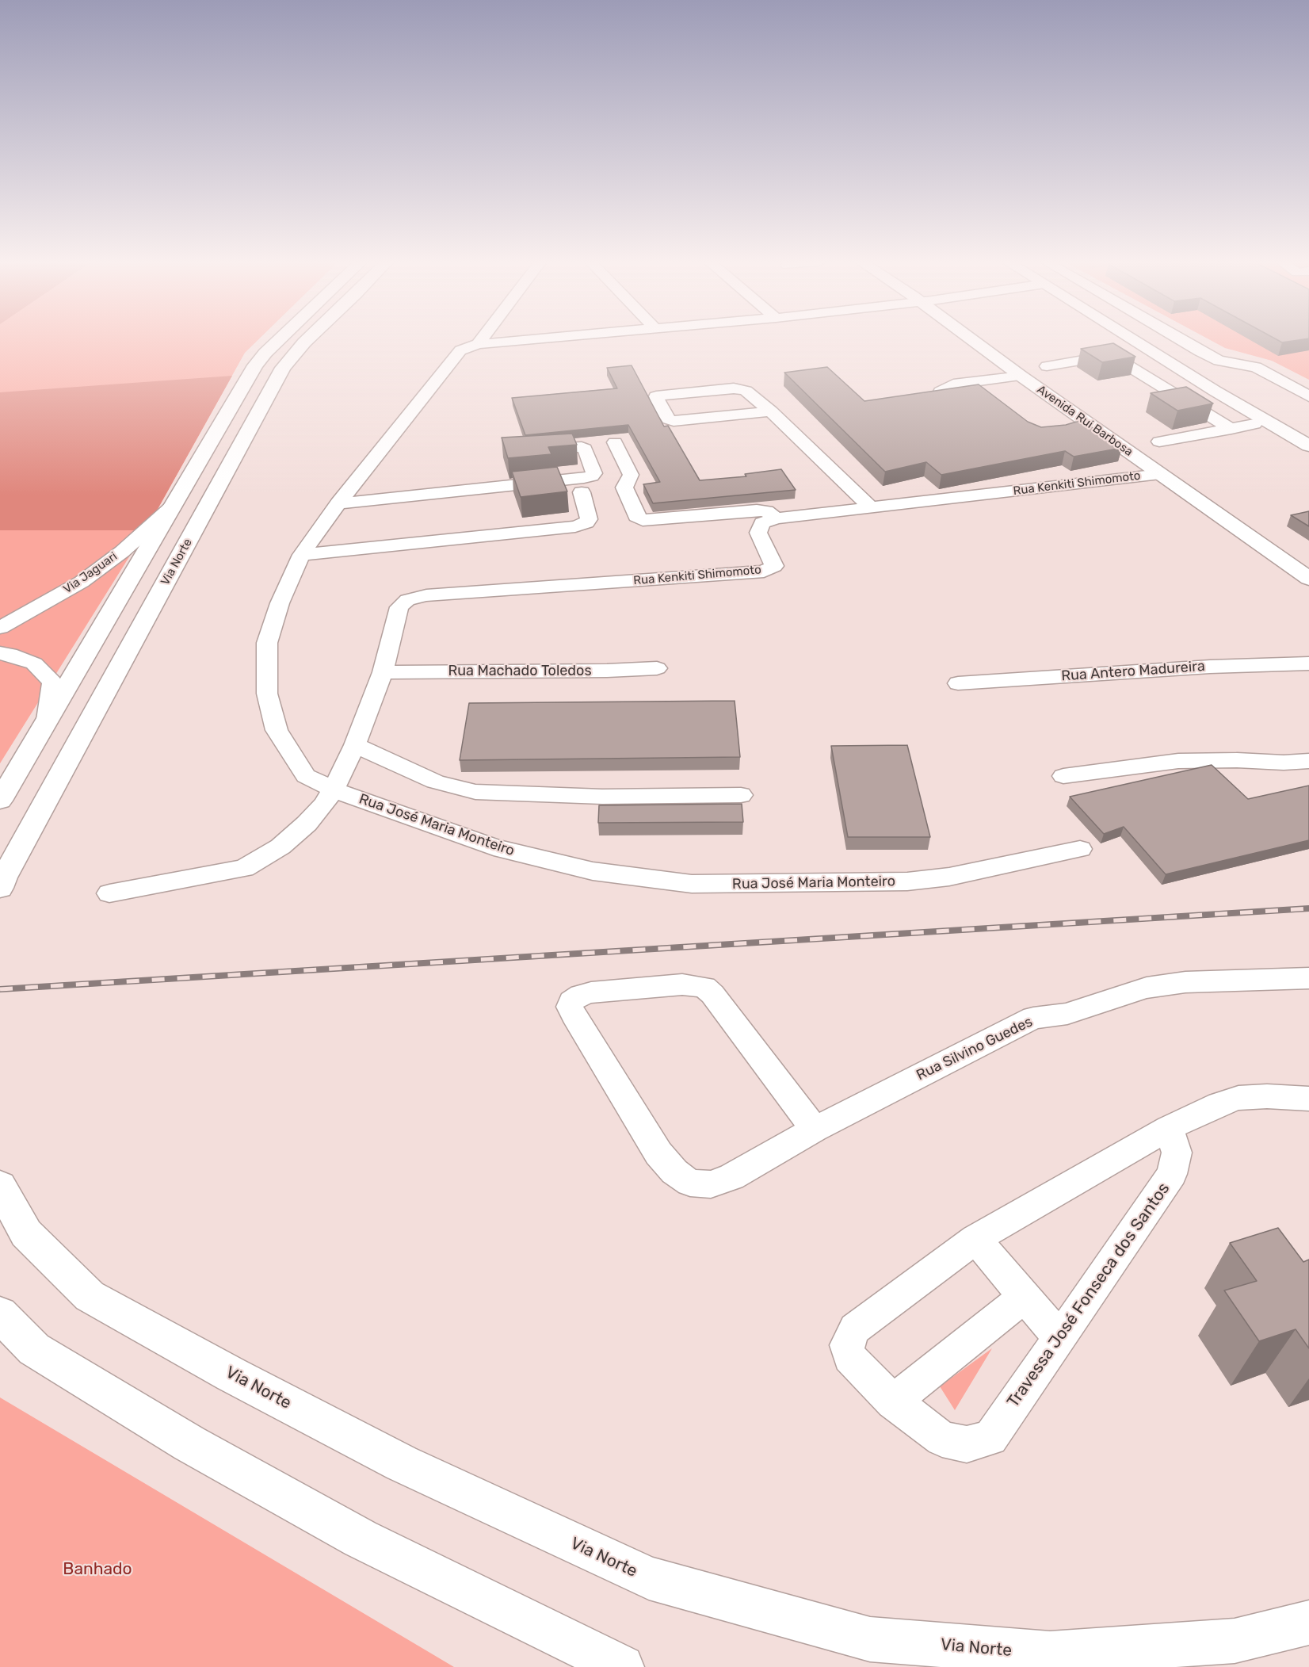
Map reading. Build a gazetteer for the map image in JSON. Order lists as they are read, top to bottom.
{
  "streets": {
    "main road": ["Avenida Rui Barbosa", "Via Norte"],
    "street": [
      "Rua Kenkiti Shimomoto",
      "Via Jaguari",
      "Rua Machado Toledos",
      "Rua Antero Madureira",
      "Rua José Maria Monteiro",
      "Rua Silvino Guedes",
      "Travessa José Fonseca dos Santos"
    ]
  },
  "crossings": [
    ["Avenida Rui Barbosa", "Rua Kenkiti Shimomoto"],
    ["Rua Kenkiti Shimomoto", "Rua Machado Toledos"],
    ["Rua Kenkiti Shimomoto", "Rua José Maria Monteiro"]
  ],
  "parks": ["Banhado"]
}
